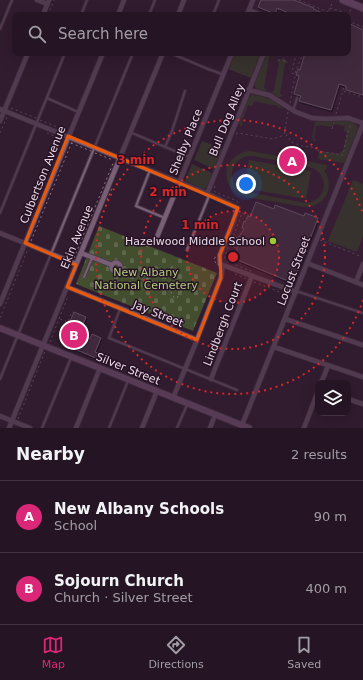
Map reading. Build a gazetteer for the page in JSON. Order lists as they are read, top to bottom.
{
  "streets": {
    "main road": ["Silver Street"],
    "street": [
      "Bull Dog Alley",
      "Shelby Place",
      "Culbertson Avenue",
      "Ekin Avenue",
      "Locust Street",
      "Jay Street",
      "Lindbergh Court"
    ]
  },
  "crossings": [
    ["Ekin Avenue", "Jay Street"],
    ["Ekin Avenue", "Silver Street"],
    ["Locust Street", "Silver Street"]
  ],
  "parks": ["New Albany National Cemetery"],
  "places": ["Hazelwood Middle School"],
  "page": {
    "search": "Search here",
    "pins": ["A", "B"],
    "heading": ["Nearby", "2 results"],
    "list": [
      {
        "mark": "A",
        "name": "New Albany Schools",
        "note": "School",
        "value": "90 m"
      },
      {
        "mark": "B",
        "name": "Sojourn Church",
        "note": "Church · Silver Street",
        "value": "400 m"
      }
    ],
    "nav": ["Map", "Directions", "Saved"]
  },
  "rings": ["3 min", "2 min", "1 min"]
}
